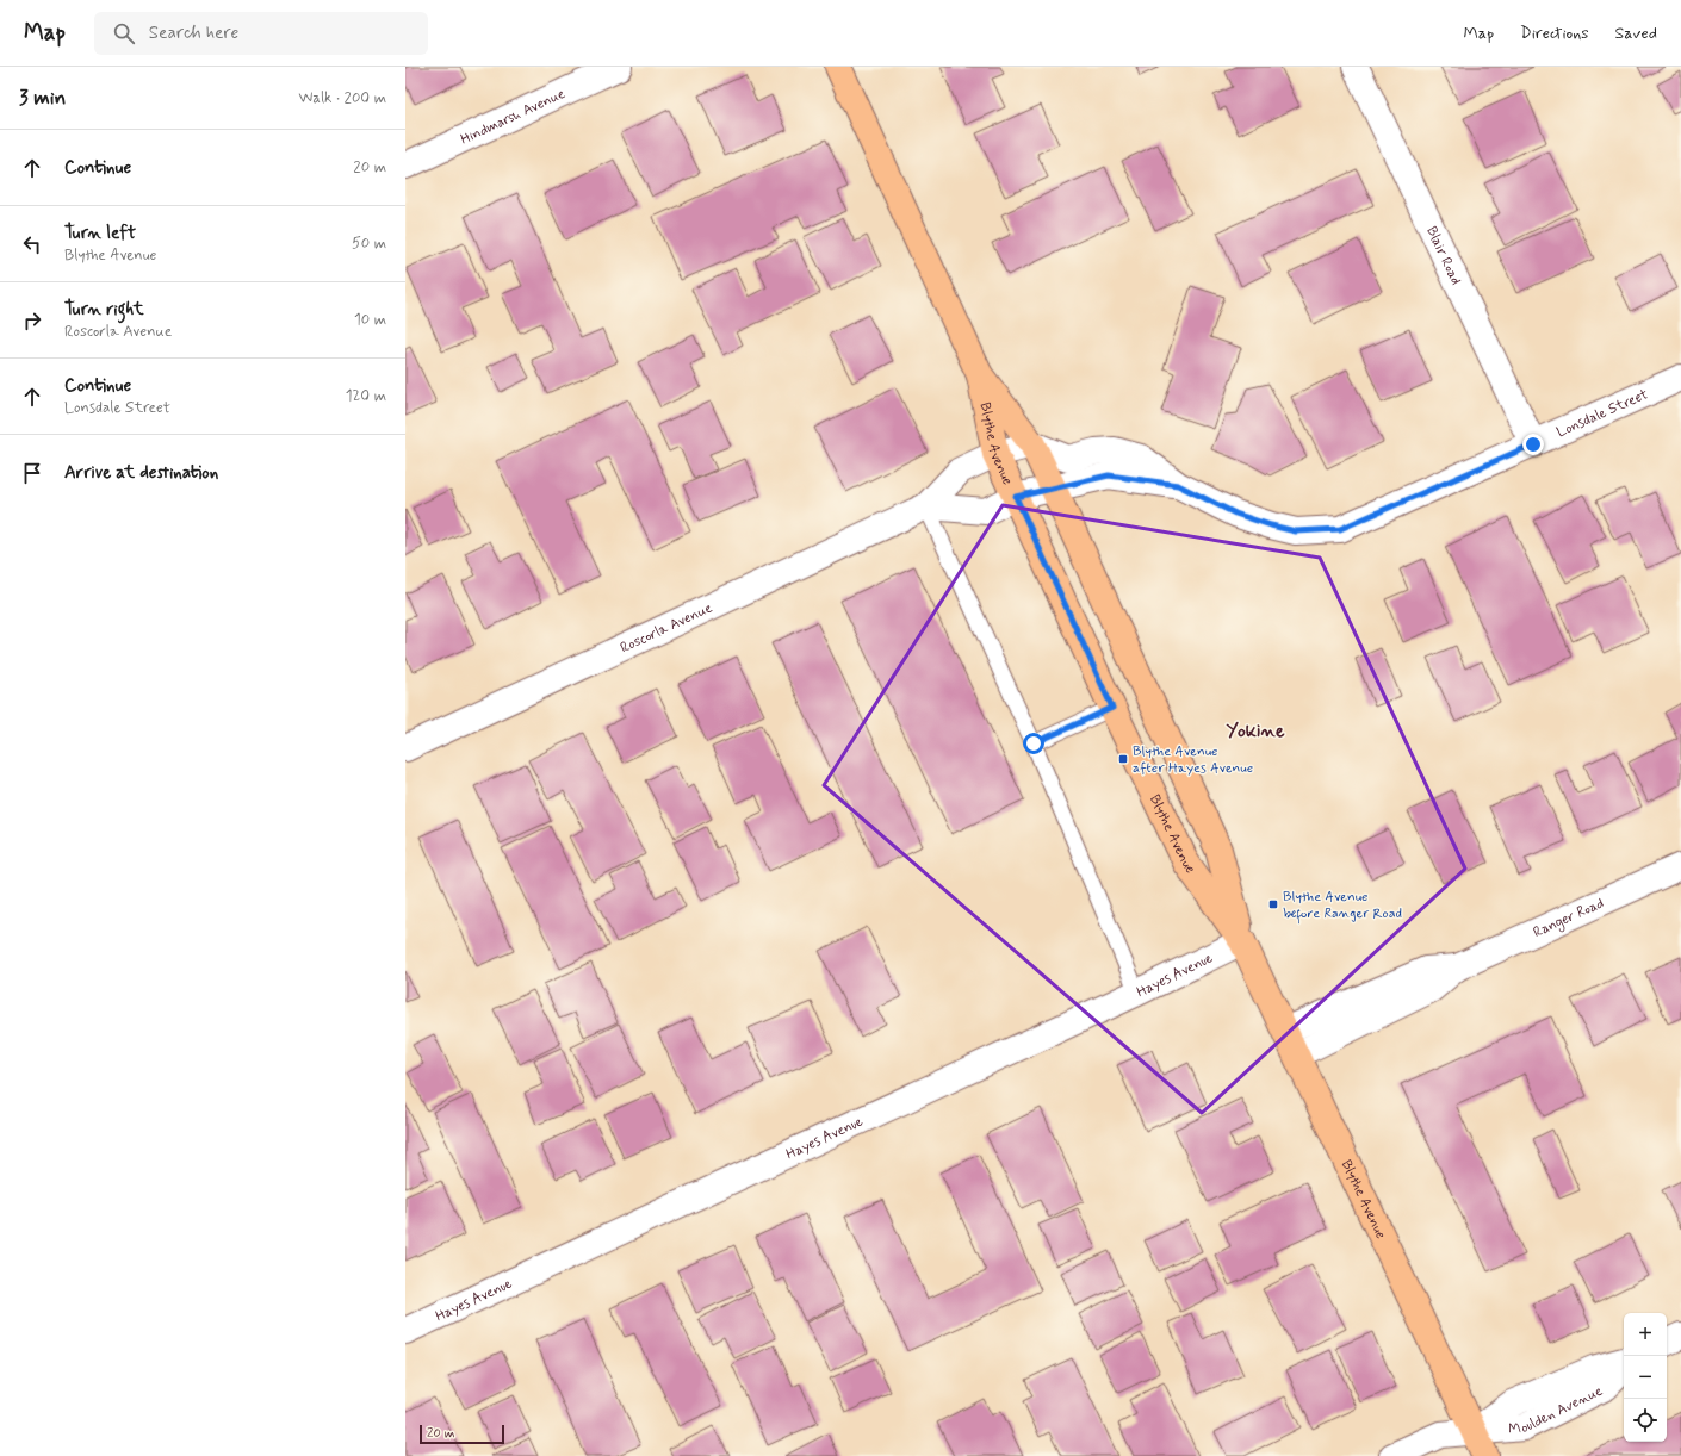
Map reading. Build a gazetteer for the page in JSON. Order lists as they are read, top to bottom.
{
  "streets": {
    "main road": ["Blythe Avenue"],
    "street": [
      "Hindmarsh Avenue",
      "Blair Road",
      "Lonsdale Street",
      "Roscorla Avenue",
      "Ranger Road",
      "Hayes Avenue",
      "Moulden Avenue"
    ]
  },
  "crossings": [
    ["Blair Road", "Lonsdale Street"],
    ["Lonsdale Street", "Blythe Avenue"],
    ["Lonsdale Street", "Roscorla Avenue"],
    ["Blythe Avenue", "Roscorla Avenue"],
    ["Blythe Avenue", "Ranger Road"],
    ["Blythe Avenue", "Hayes Avenue"],
    ["Blythe Avenue", "Moulden Avenue"]
  ],
  "districts": ["Yokine"],
  "places": {
    "transit": ["Blythe Avenue after Hayes Avenue", "Blythe Avenue before Ranger Road"]
  },
  "scale_bar": "20 m",
  "page": {
    "header": "Map",
    "search": "Search here",
    "nav": ["Map", "Directions", "Saved"],
    "heading": ["3 min", "Walk · 200 m"],
    "list": [
      ["Continue", "20 m"],
      ["Turn left", "Blythe Avenue", "50 m"],
      ["Turn right", "Roscorla Avenue", "10 m"],
      ["Continue", "Lonsdale Street", "120 m"],
      "Arrive at destination"
    ],
    "map_buttons": ["+", "−"],
    "scale": "20 m"
  }
}
